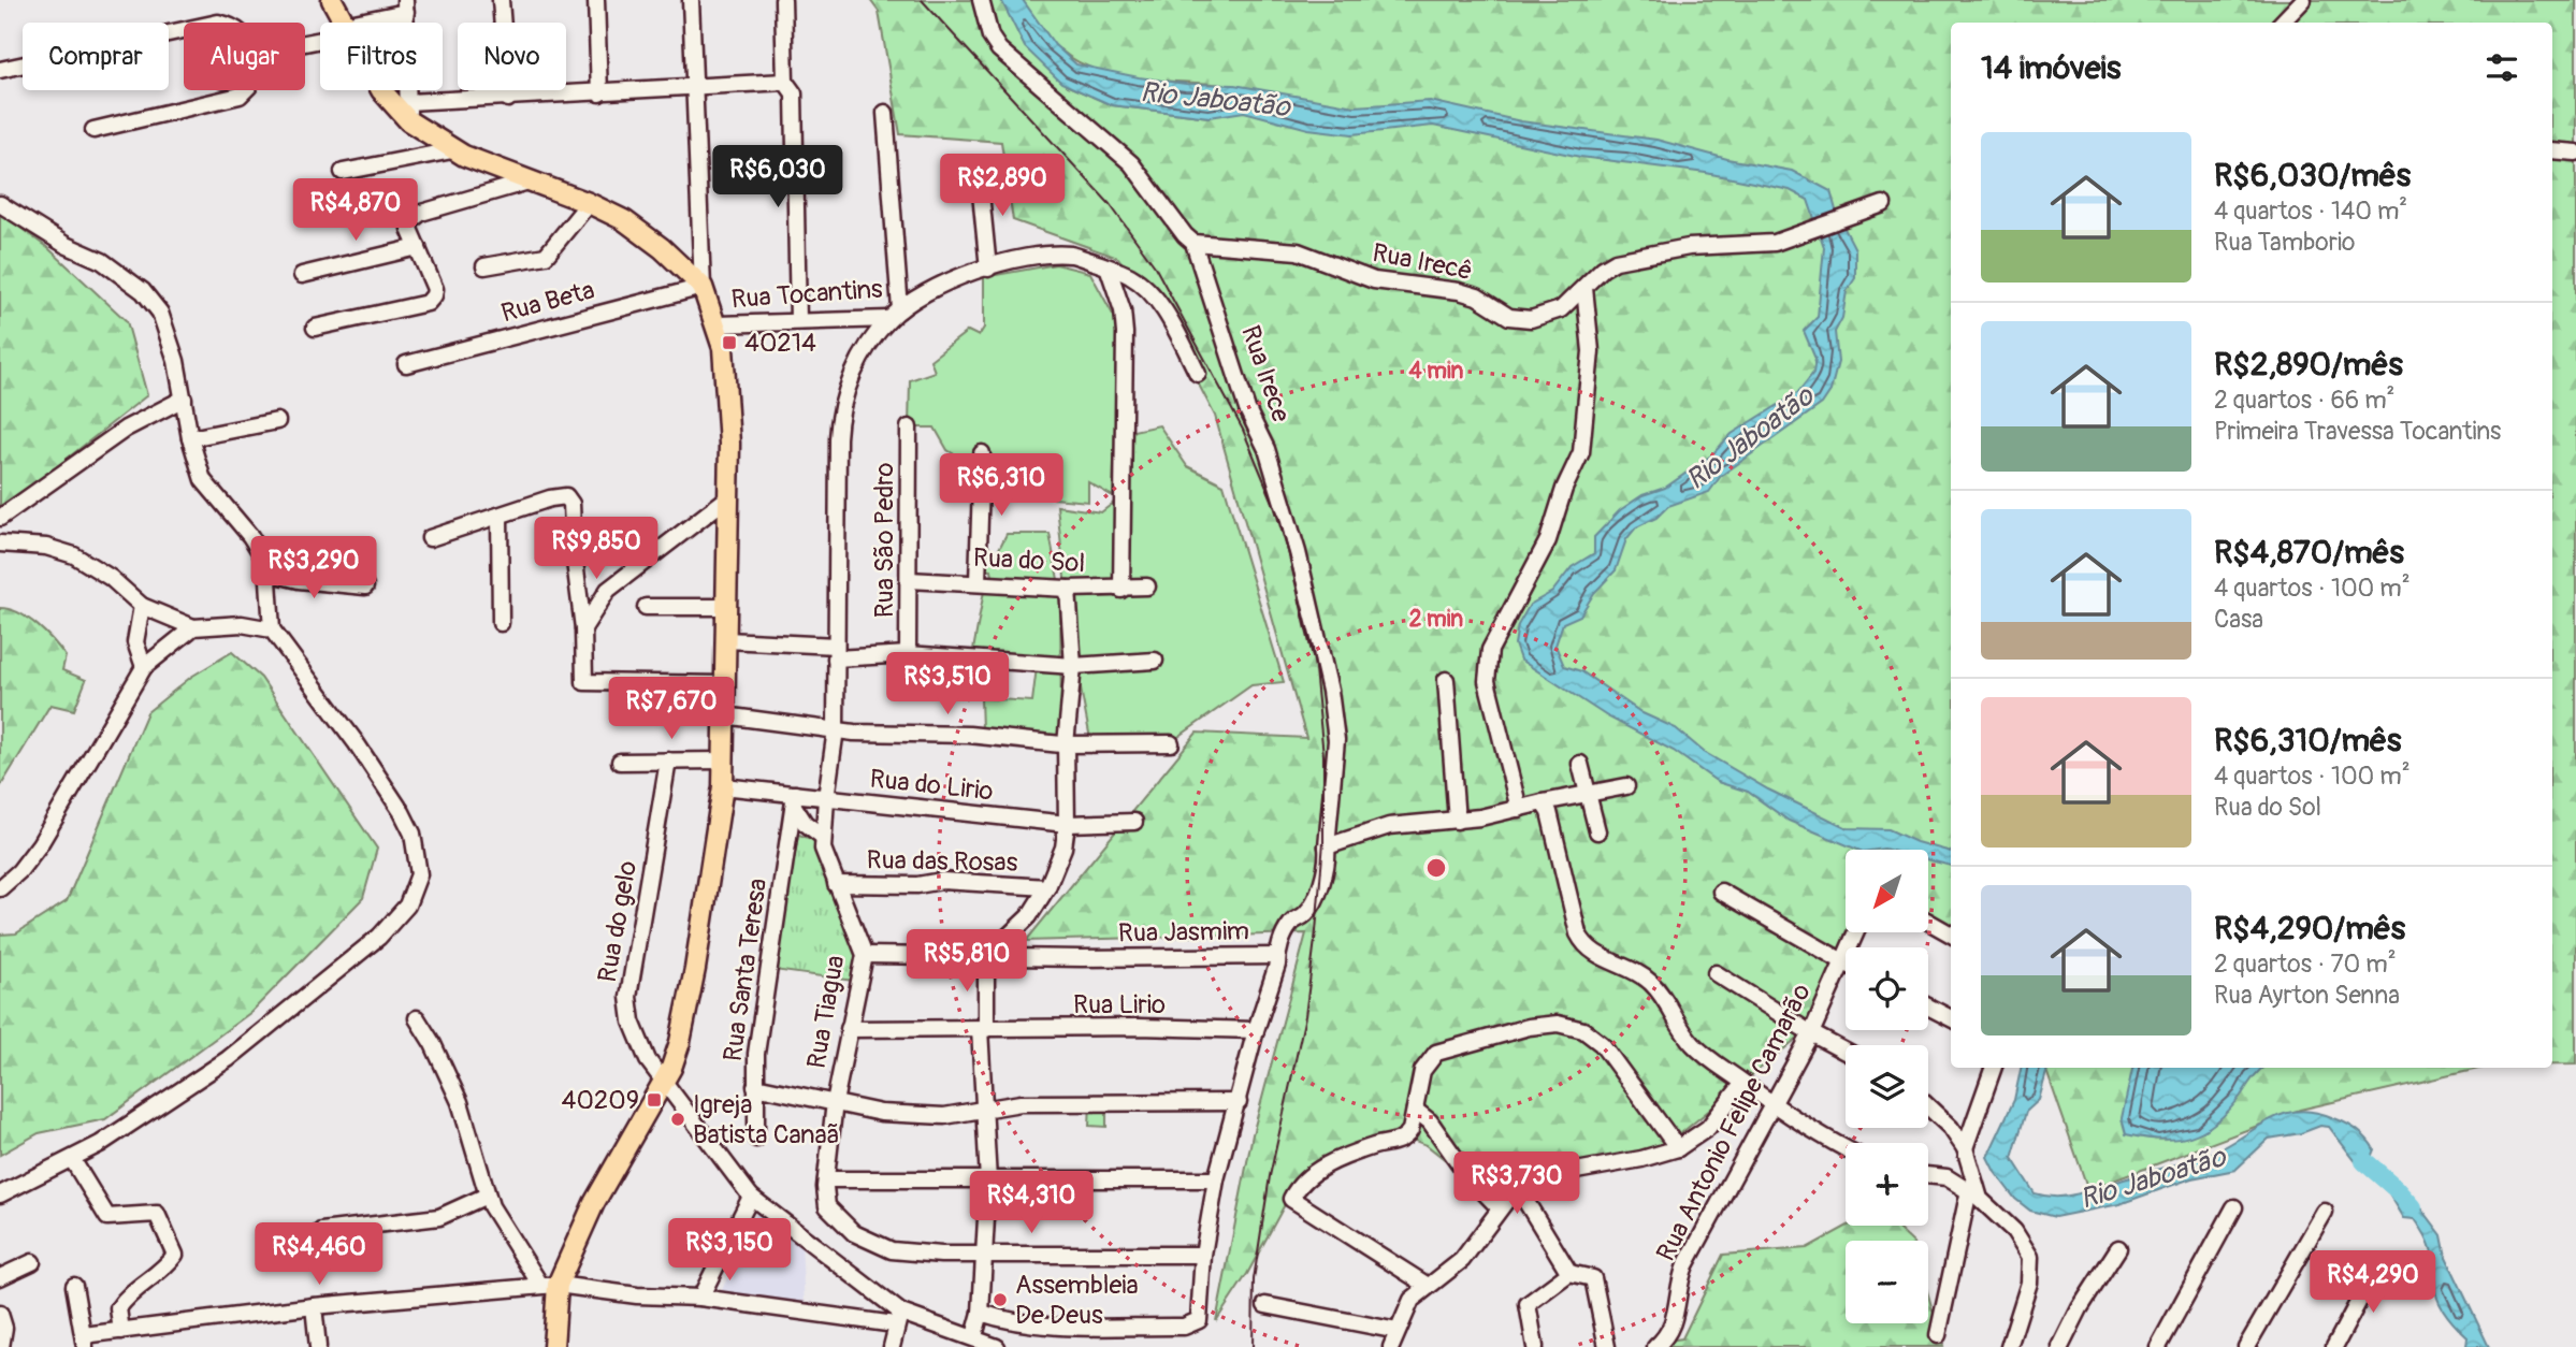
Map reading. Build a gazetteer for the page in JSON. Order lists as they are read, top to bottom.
{
  "streets": {
    "street": [
      "Rua Irecê",
      "Rua Tocantins",
      "Rua Beta",
      "Rua Irece",
      "Rua São Pedro",
      "Rua do Sol",
      "Rua do Lirio",
      "Rua das Rosas",
      "Rua do gelo",
      "Rua Jasmim",
      "Rua Santa Teresa",
      "Rua Lirio",
      "Rua Tiagua",
      "Rua Antonio Felipe Camarão"
    ]
  },
  "crossings": [
    ["Rua Irecê", "Rua Irece"],
    ["Rua Tocantins", "Rua Tiagua"],
    ["Rua Irece", "Rua Jasmim"],
    ["Rua São Pedro", "Rua do Sol"],
    ["Rua do Lirio", "Rua Santa Teresa"],
    ["Rua do Lirio", "Rua Tiagua"],
    ["Rua das Rosas", "Rua Tiagua"],
    ["Rua Jasmim", "Rua Lirio"],
    ["Rua Jasmim", "Rua Tiagua"],
    ["Rua Lirio", "Rua Tiagua"]
  ],
  "water": ["Rio Jaboatão"],
  "places": {
    "transit": ["40214", "40209"],
    "other": ["Igreja Batista Canaã", "Assembleia De Deus"]
  },
  "north": "bottom left",
  "page": {
    "chip": [
      "Comprar",
      "Alugar",
      "Filtros",
      "Novo"
    ],
    "heading": "14 imóveis",
    "list": [
      {
        "name": "R$6,030/mês",
        "note": "4 quartos · 140 m² · Rua Tamborio"
      },
      {
        "name": "R$2,890/mês",
        "note": "2 quartos · 66 m² · Primeira Travessa Tocantins"
      },
      {
        "name": "R$4,870/mês",
        "note": "4 quartos · 100 m² · Casa"
      },
      {
        "name": "R$6,310/mês",
        "note": "4 quartos · 100 m² · Rua do Sol"
      },
      {
        "name": "R$4,290/mês",
        "note": "2 quartos · 70 m² · Rua Ayrton Senna"
      }
    ],
    "price": [
      "R$6,030",
      "R$2,890",
      "R$4,870",
      "R$6,310",
      "R$9,850",
      "R$3,290",
      "R$3,510",
      "R$7,670",
      "R$5,810",
      "R$3,730",
      "R$4,310",
      "R$3,150",
      "R$4,460",
      "R$4,290"
    ],
    "map_buttons": ["+", "−"]
  },
  "rings": ["4 min", "2 min"]
}
